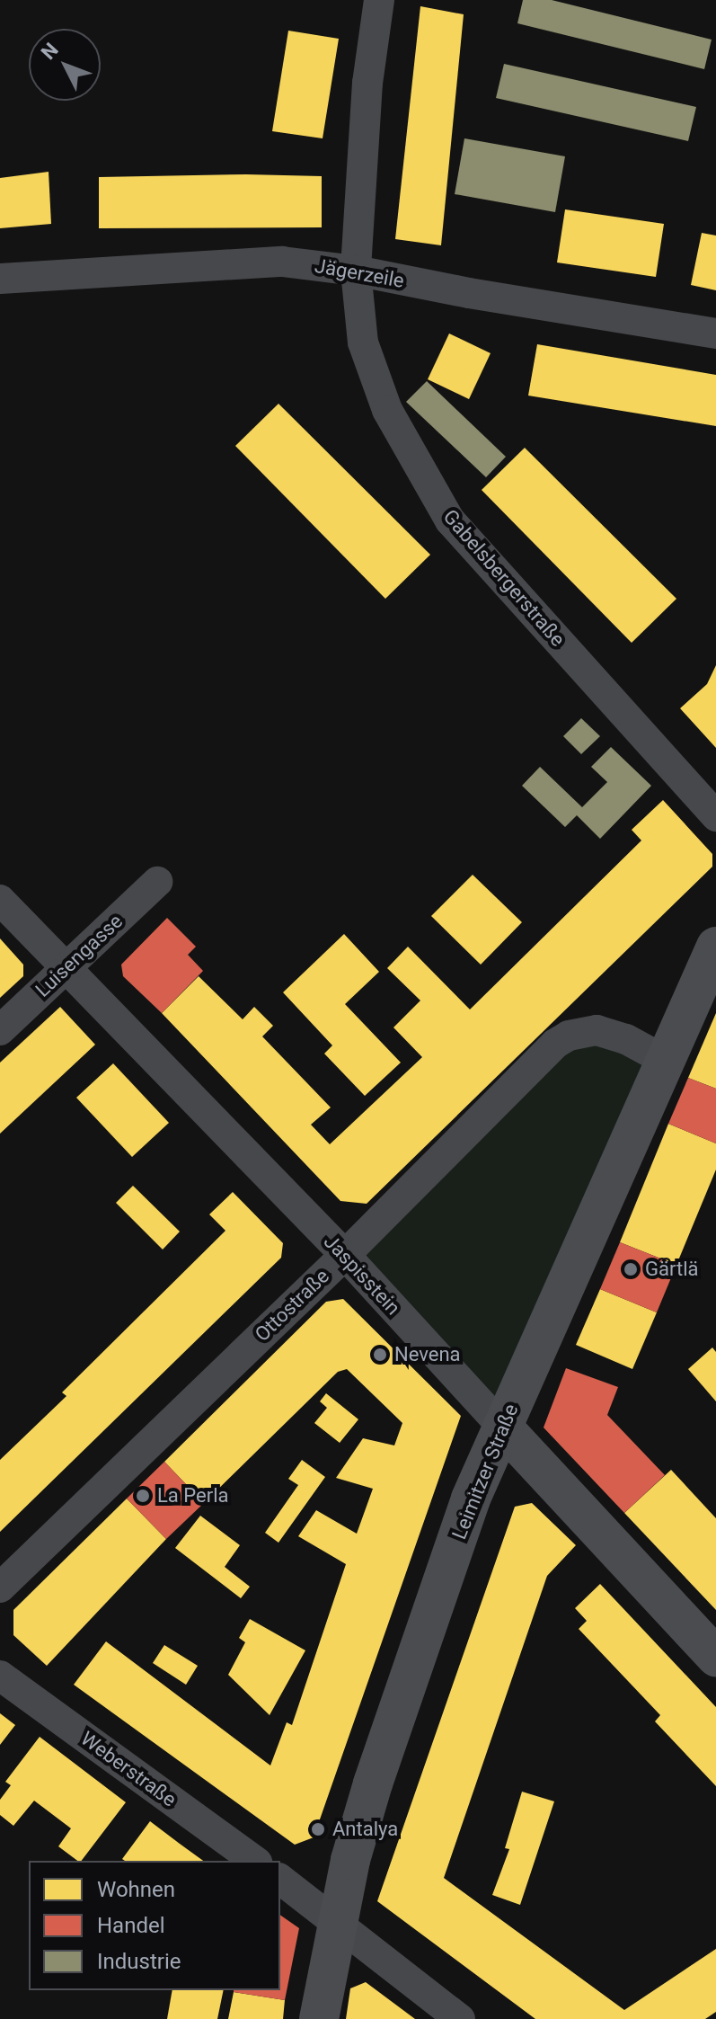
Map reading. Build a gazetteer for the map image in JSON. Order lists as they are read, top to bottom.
{
  "streets": {
    "main road": ["Jaspisstein", "Leimitzer Straße"],
    "street": [
      "Jägerzeile",
      "Gabelsbergerstraße",
      "Luisengasse",
      "Ottostraße",
      "Weberstraße"
    ]
  },
  "crossings": [
    ["Jägerzeile", "Gabelsbergerstraße"],
    ["Luisengasse", "Jaspisstein"],
    ["Jaspisstein", "Ottostraße"],
    ["Jaspisstein", "Leimitzer Straße"],
    ["Ottostraße", "Leimitzer Straße"]
  ],
  "places": [
    "Gärtlä",
    "Nevena",
    "La Perla",
    "Antalya"
  ],
  "legend": ["Wohnen", "Handel", "Industrie"],
  "north": "top left"
}
